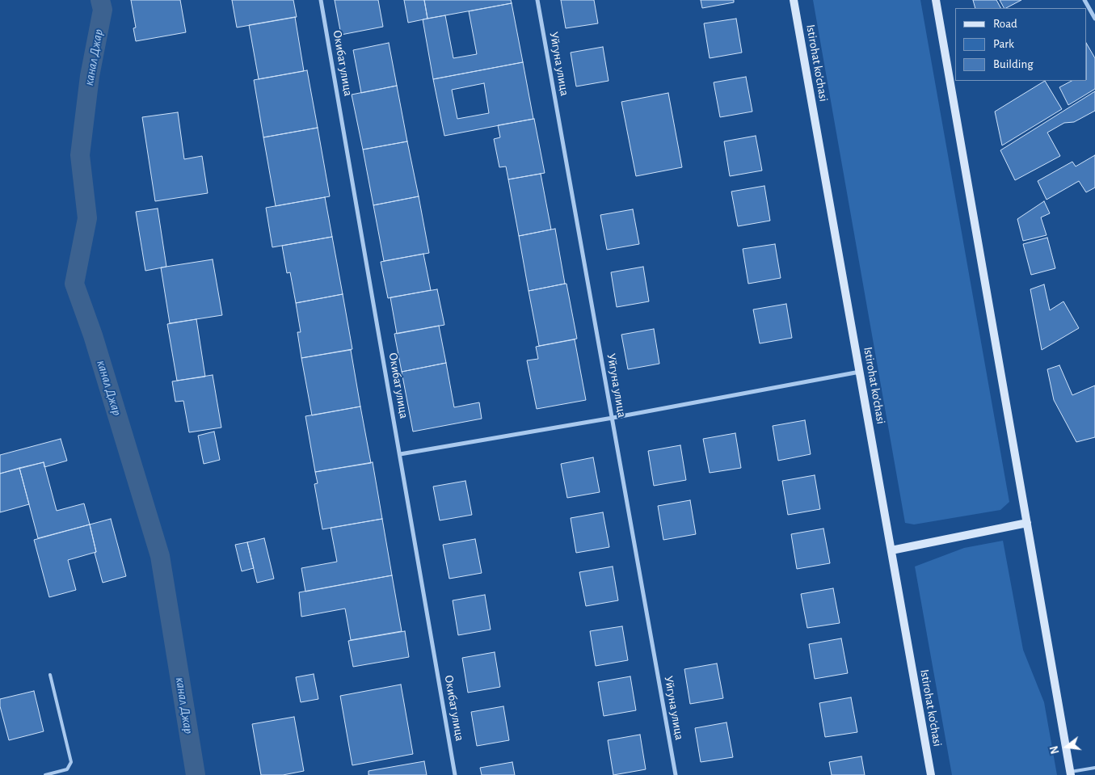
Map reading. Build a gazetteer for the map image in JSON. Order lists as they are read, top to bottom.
{
  "streets": {
    "main road": ["Istirohat ko'chasi"],
    "street": ["Окибат улица", "Уйгуна улица"]
  },
  "water": ["канал Джар"],
  "legend": ["Road", "Park", "Building"],
  "north": "left"
}
